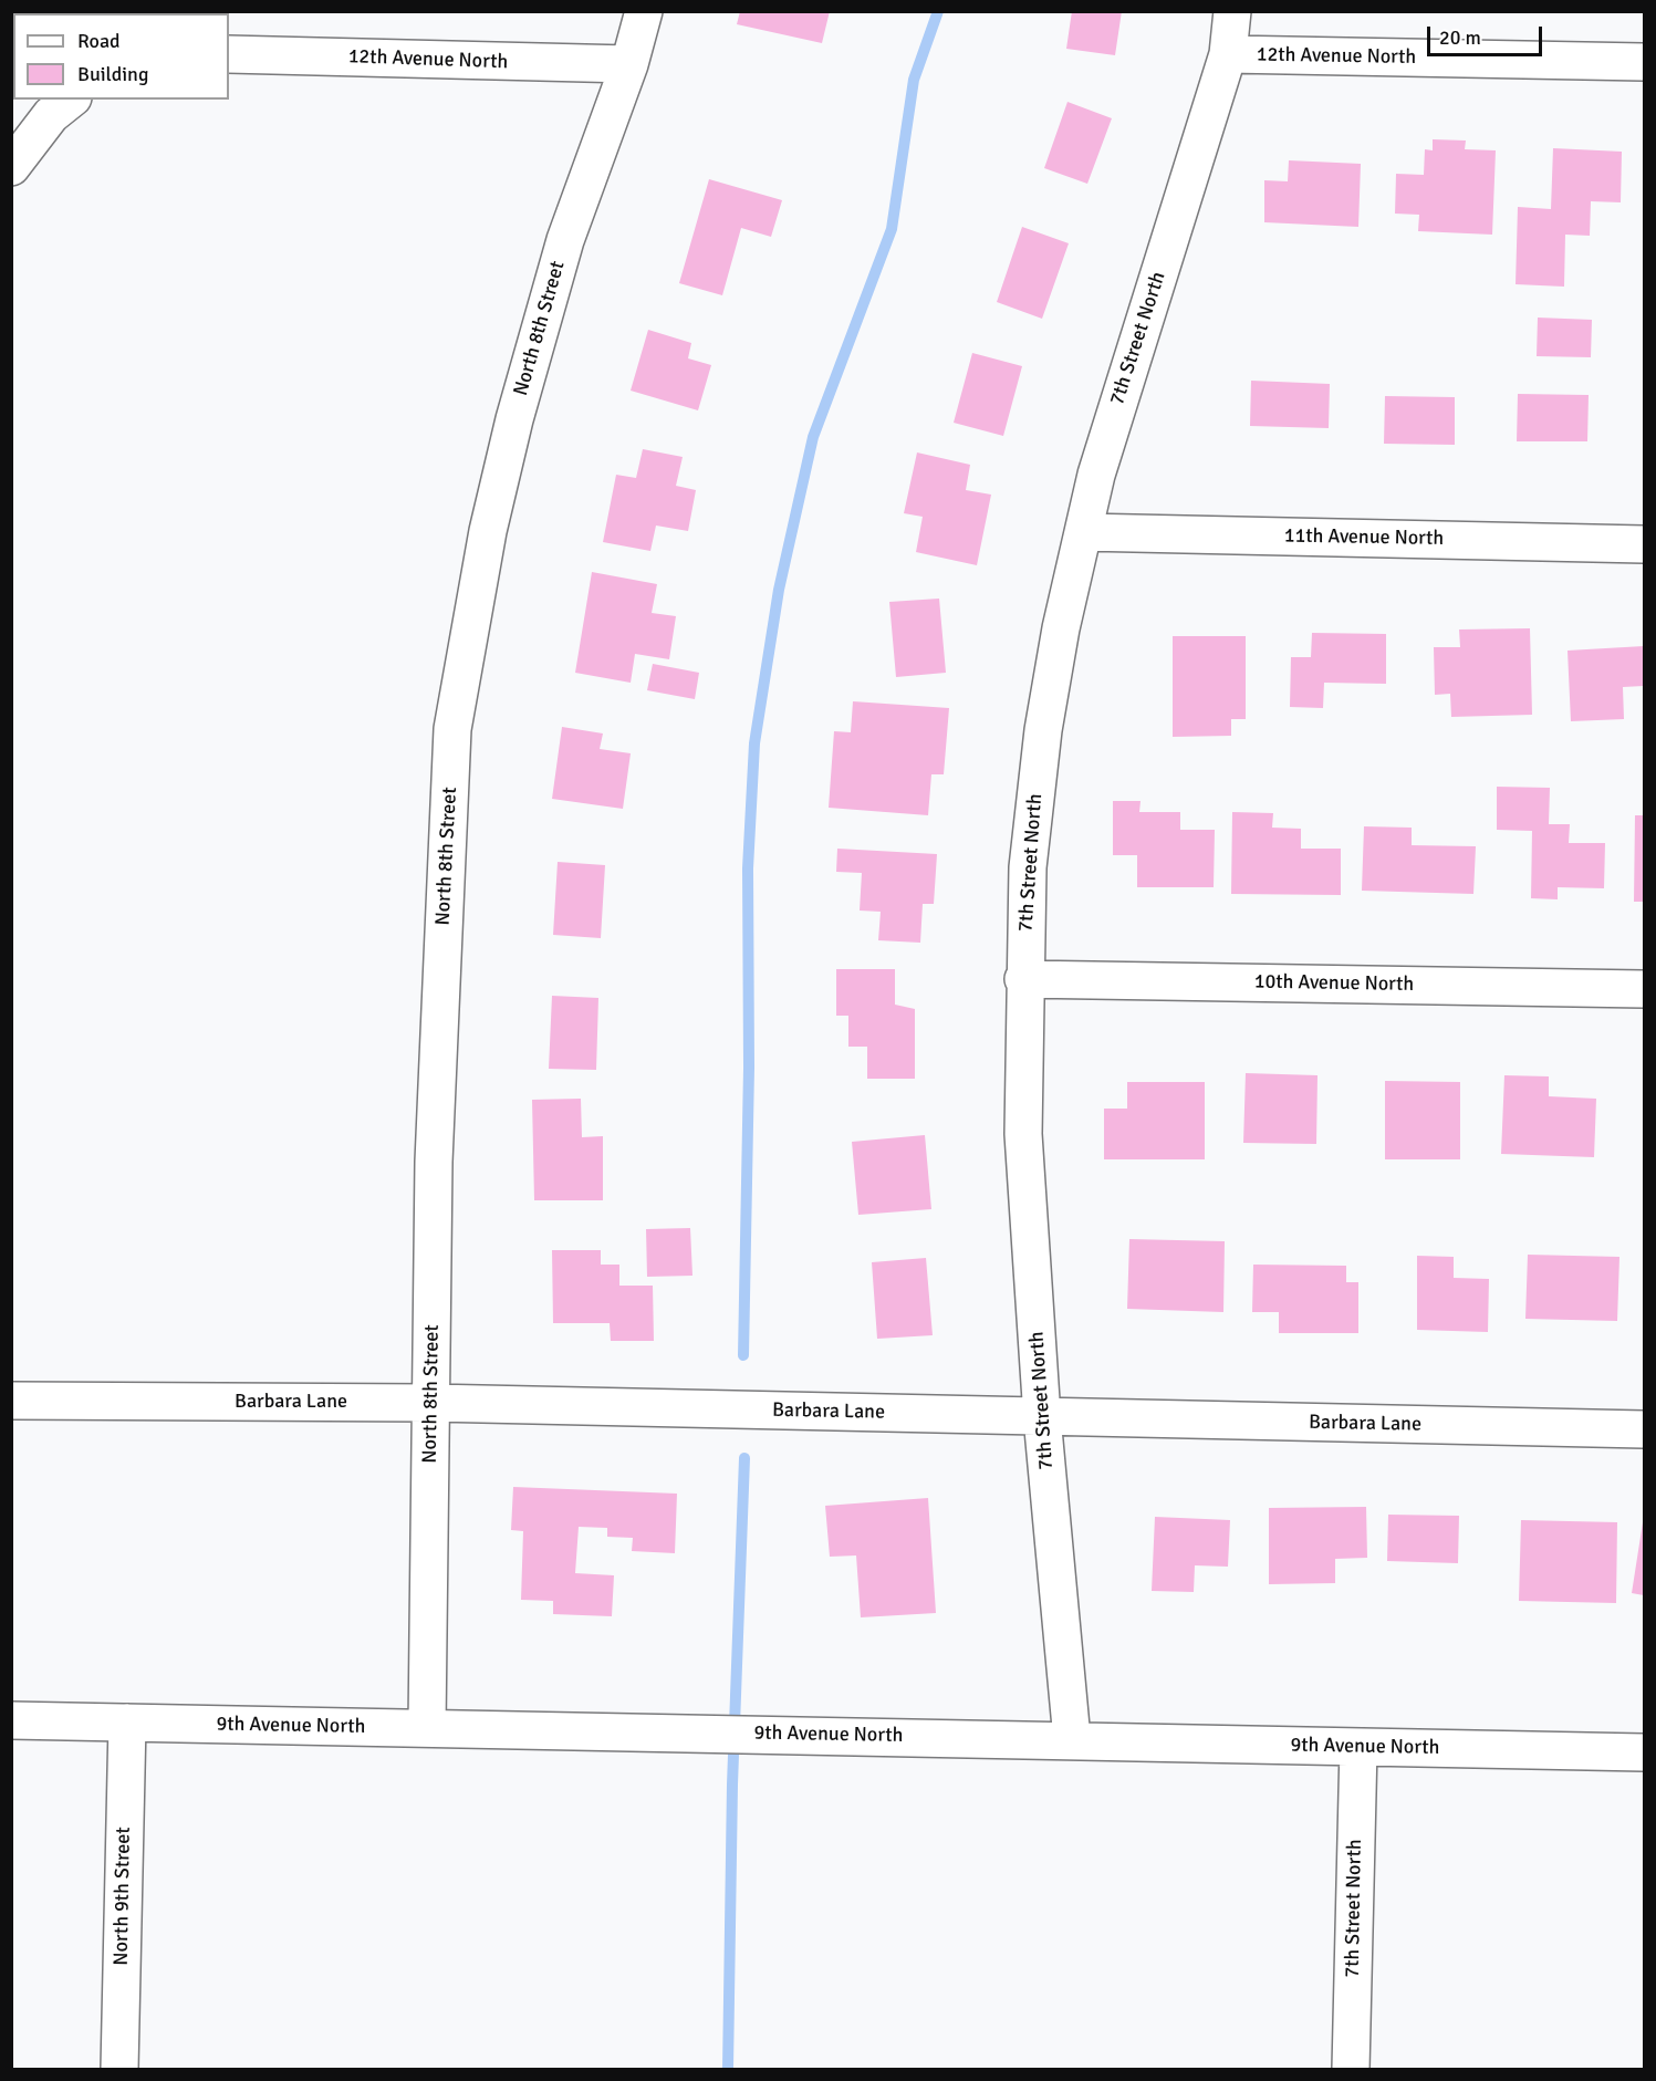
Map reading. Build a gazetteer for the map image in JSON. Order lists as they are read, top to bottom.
{
  "streets": {
    "street": [
      "12th Avenue North",
      "North 8th Street",
      "7th Street North",
      "11th Avenue North",
      "10th Avenue North",
      "Barbara Lane",
      "9th Avenue North",
      "North 9th Street"
    ]
  },
  "crossings": [
    ["12th Avenue North", "North 8th Street"],
    ["12th Avenue North", "7th Street North"],
    ["North 8th Street", "Barbara Lane"],
    ["North 8th Street", "9th Avenue North"],
    ["7th Street North", "11th Avenue North"],
    ["7th Street North", "10th Avenue North"],
    ["7th Street North", "Barbara Lane"],
    ["7th Street North", "9th Avenue North"],
    ["9th Avenue North", "North 9th Street"]
  ],
  "legend": ["Road", "Building"],
  "scale_bar": "20 m"
}
